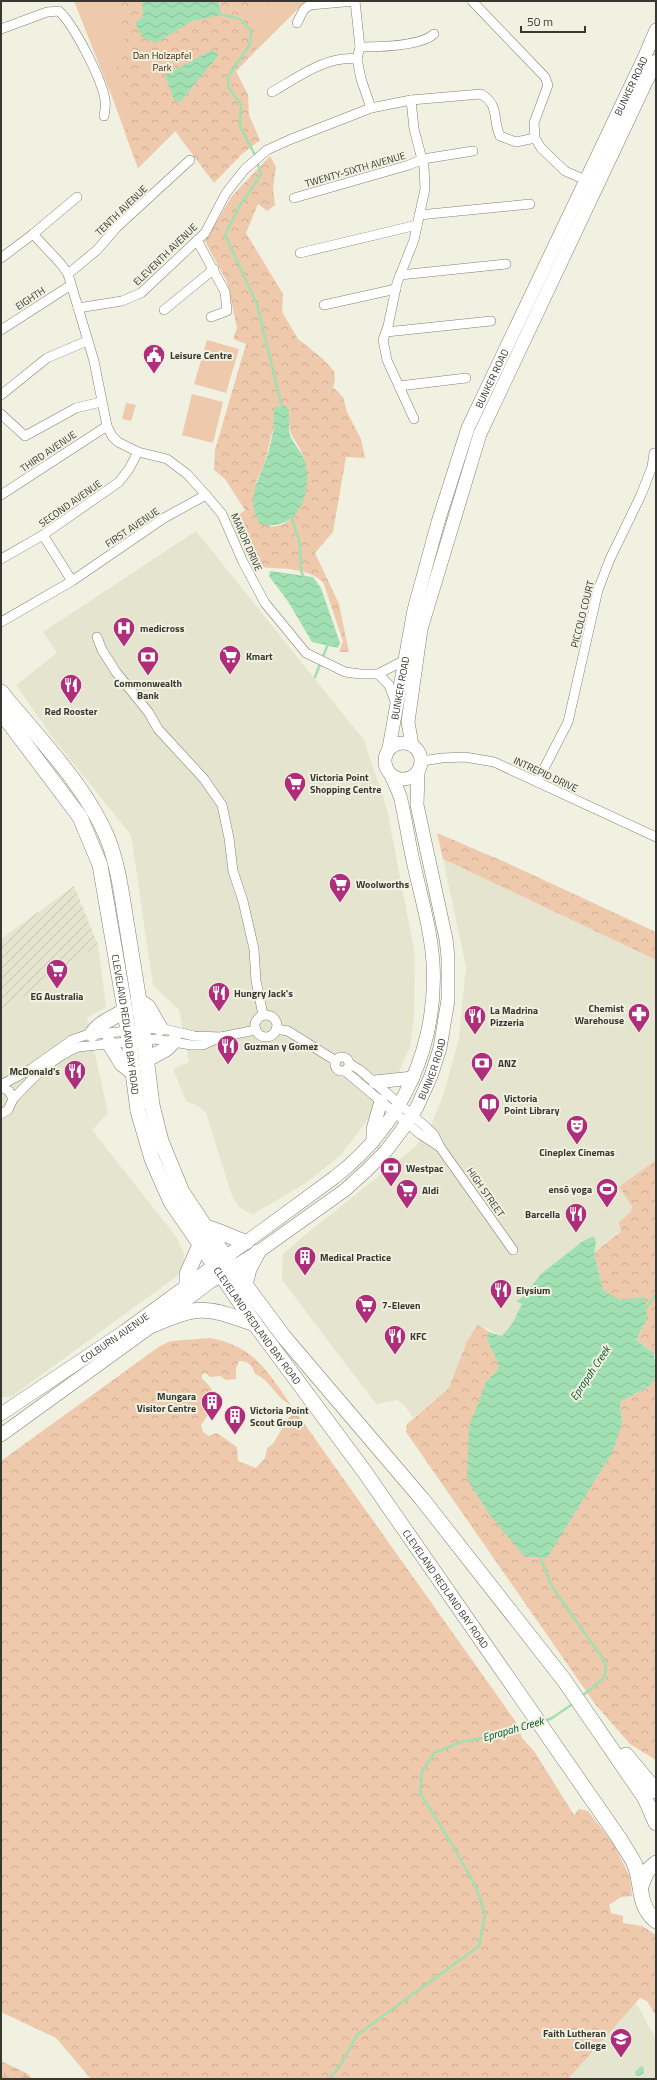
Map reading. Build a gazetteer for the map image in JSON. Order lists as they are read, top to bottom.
{
  "streets": {
    "highway": ["CLEVELAND REDLAND BAY ROAD"],
    "main road": ["BUNKER ROAD", "COLBURN AVENUE"],
    "street": [
      "TWENTY-SIXTH AVENUE",
      "TENTH AVENUE",
      "ELEVENTH AVENUE",
      "EIGHTH",
      "THIRD AVENUE",
      "SECOND AVENUE",
      "FIRST AVENUE",
      "MANOR DRIVE",
      "PICCOLO COURT",
      "INTREPID DRIVE",
      "HIGH STREET"
    ]
  },
  "crossings": [
    ["BUNKER ROAD", "INTREPID DRIVE"],
    ["BUNKER ROAD", "CLEVELAND REDLAND BAY ROAD"],
    ["BUNKER ROAD", "HIGH STREET"],
    ["BUNKER ROAD", "COLBURN AVENUE"],
    ["TENTH AVENUE", "MANOR DRIVE"],
    ["ELEVENTH AVENUE", "MANOR DRIVE"],
    ["EIGHTH", "MANOR DRIVE"],
    ["THIRD AVENUE", "MANOR DRIVE"],
    ["SECOND AVENUE", "MANOR DRIVE"],
    ["FIRST AVENUE", "MANOR DRIVE"],
    ["PICCOLO COURT", "INTREPID DRIVE"],
    ["CLEVELAND REDLAND BAY ROAD", "COLBURN AVENUE"]
  ],
  "water": ["Eprapah Creek"],
  "parks": ["Dan Holzapfel Park"],
  "places": {
    "public building": ["Leisure Centre"],
    "hospital": ["medicross"],
    "supermarket": [
      "Kmart",
      "Victoria Point Shopping Centre",
      "Woolworths",
      "EG Australia",
      "Aldi",
      "7-Eleven"
    ],
    "bank": ["Commonwealth Bank", "ANZ", "Westpac"],
    "restaurant": [
      "Red Rooster",
      "Hungry Jack's",
      "La Madrina Pizzeria",
      "Guzman y Gomez",
      "McDonald's",
      "Barcella",
      "Elysium",
      "KFC"
    ],
    "pharmacy": ["Chemist Warehouse"],
    "library": ["Victoria Point Library"],
    "theatre": ["Cineplex Cinemas"],
    "sports": ["ensō yoga"],
    "building": ["Medical Practice", "Mungara Visitor Centre", "Victoria Point Scout Group"],
    "school or university": ["Faith Lutheran College"]
  },
  "scale_bar": "50 m"
}
